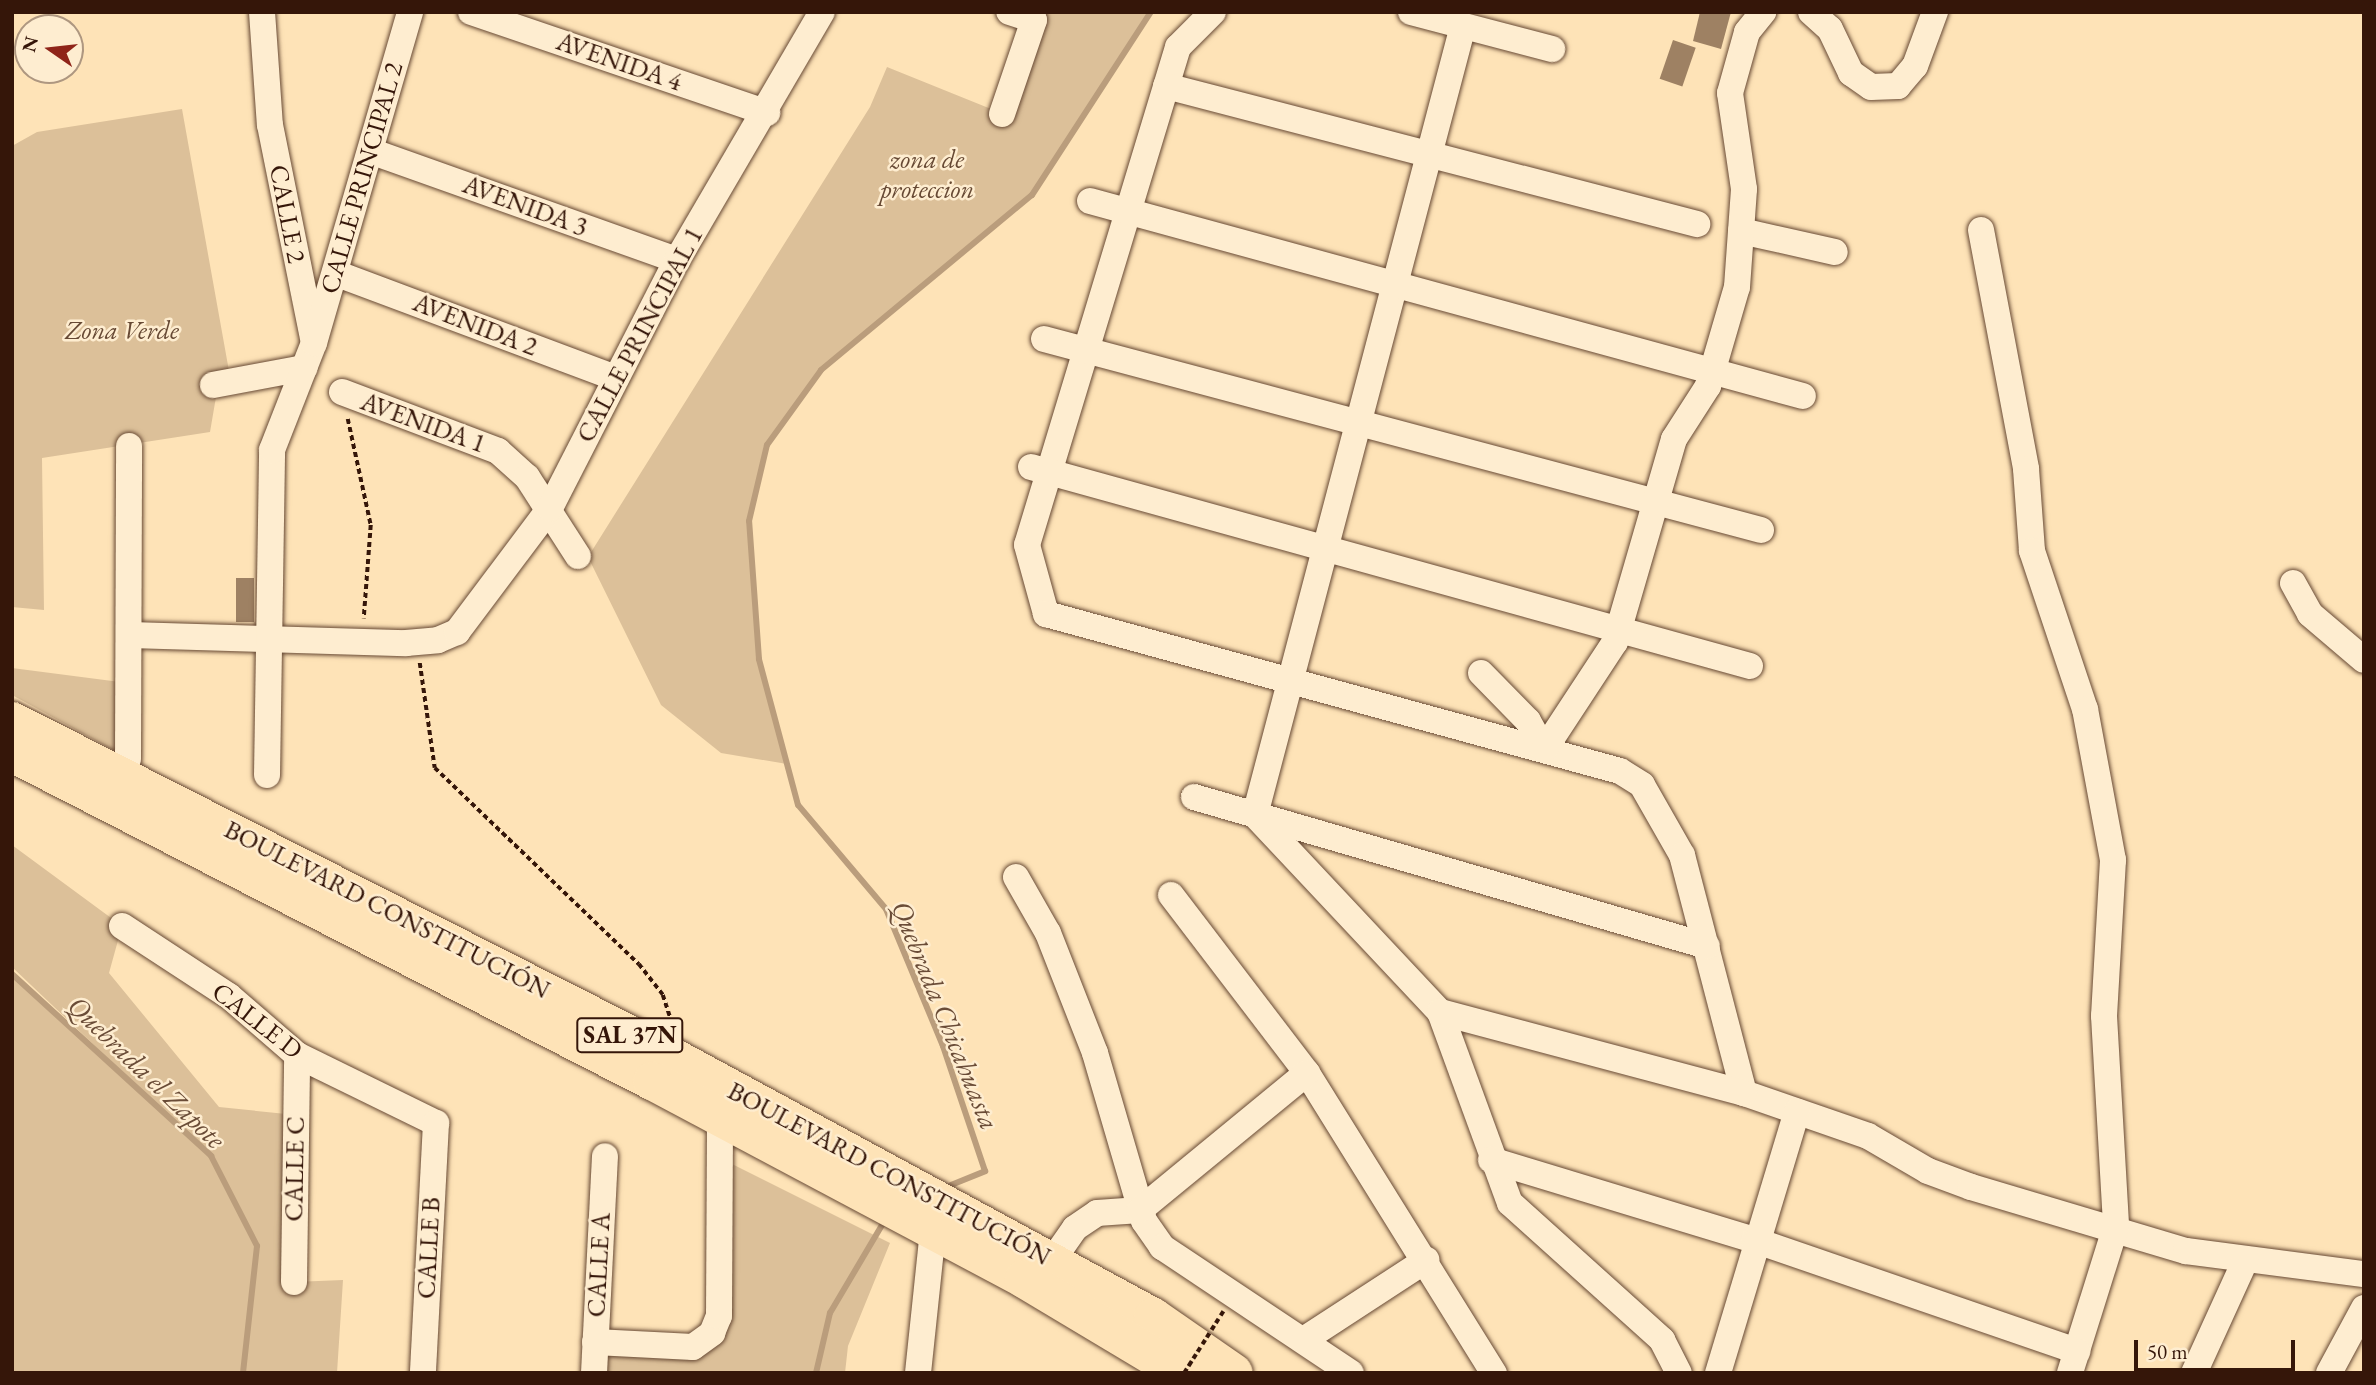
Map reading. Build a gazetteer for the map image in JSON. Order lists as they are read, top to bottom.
{
  "streets": {
    "highway": ["BOULEVARD CONSTITUCIÓN", "SAL 37N"],
    "street": [
      "AVENIDA 4",
      "CALLE PRINCIPAL 2",
      "AVENIDA 3",
      "CALLE 2",
      "AVENIDA 2",
      "CALLE PRINCIPAL 1",
      "AVENIDA 1",
      "CALLE D",
      "CALLE C",
      "CALLE B",
      "CALLE A"
    ]
  },
  "crossings": [
    ["AVENIDA 4", "CALLE PRINCIPAL 1"],
    ["CALLE PRINCIPAL 2", "AVENIDA 3"],
    ["CALLE PRINCIPAL 2", "CALLE 2"],
    ["CALLE PRINCIPAL 2", "AVENIDA 2"],
    ["AVENIDA 3", "CALLE PRINCIPAL 1"],
    ["AVENIDA 2", "CALLE PRINCIPAL 1"],
    ["CALLE PRINCIPAL 1", "AVENIDA 1"],
    ["CALLE D", "CALLE C"],
    ["CALLE D", "CALLE B"]
  ],
  "water": ["Quebrada Chicahuasta", "Quebrada el Zapote"],
  "parks": ["zona de proteccion", "Zona Verde"],
  "scale_bar": "50 m",
  "north": "left"
}
